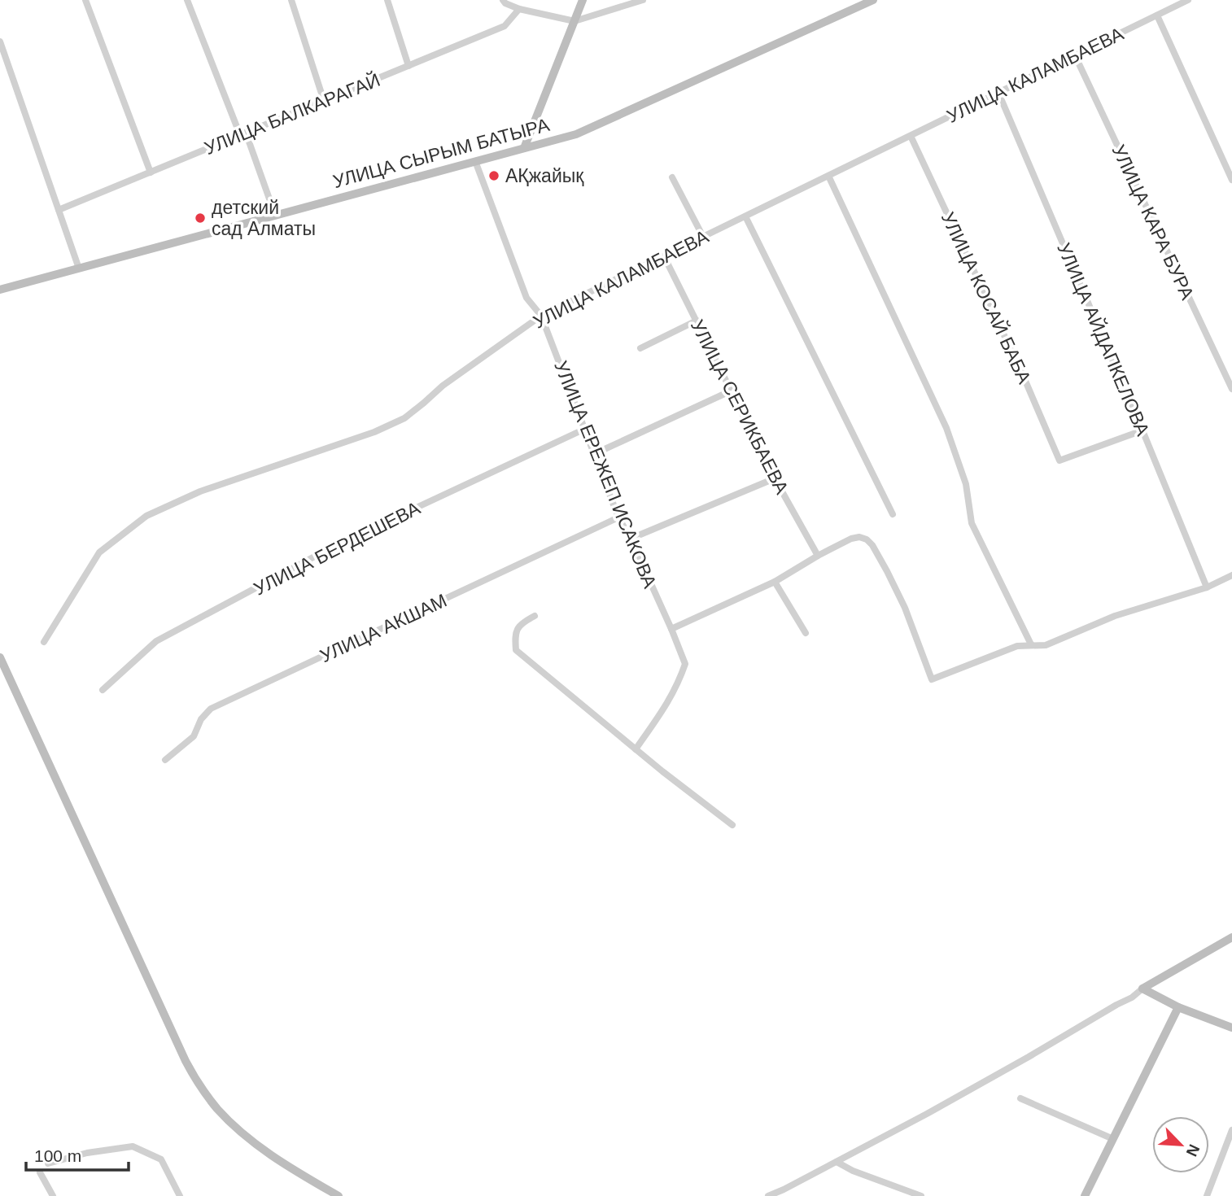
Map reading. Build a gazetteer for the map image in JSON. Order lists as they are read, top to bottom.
{
  "streets": {
    "street": [
      "УЛИЦА КАЛАМБАЕВА",
      "УЛИЦА БАЛКАРАГАЙ",
      "УЛИЦА СЫРЫМ БАТЫРА",
      "УЛИЦА КАРА БУРА",
      "УЛИЦА КОСАЙ БАБА",
      "УЛИЦА АЙДАПКЕЛОВА",
      "УЛИЦА СЕРИКБАЕВА",
      "УЛИЦА ЕРЕЖЕП ИСАКОВА",
      "УЛИЦА БЕРДЕШЕВА",
      "УЛИЦА АКШАМ"
    ]
  },
  "crossings": [
    ["УЛИЦА КАЛАМБАЕВА", "УЛИЦА КАРА БУРА"],
    ["УЛИЦА КАЛАМБАЕВА", "УЛИЦА КОСАЙ БАБА"],
    ["УЛИЦА КАЛАМБАЕВА", "УЛИЦА АЙДАПКЕЛОВА"],
    ["УЛИЦА КАЛАМБАЕВА", "УЛИЦА СЕРИКБАЕВА"],
    ["УЛИЦА КАЛАМБАЕВА", "УЛИЦА ЕРЕЖЕП ИСАКОВА"],
    ["УЛИЦА СЫРЫМ БАТЫРА", "УЛИЦА ЕРЕЖЕП ИСАКОВА"],
    ["УЛИЦА КОСАЙ БАБА", "УЛИЦА АЙДАПКЕЛОВА"],
    ["УЛИЦА ЕРЕЖЕП ИСАКОВА", "УЛИЦА БЕРДЕШЕВА"],
    ["УЛИЦА ЕРЕЖЕП ИСАКОВА", "УЛИЦА АКШАМ"]
  ],
  "places": ["АҚжайық", "детский сад Алматы"],
  "scale_bar": "100 m",
  "north": "bottom right"
}
